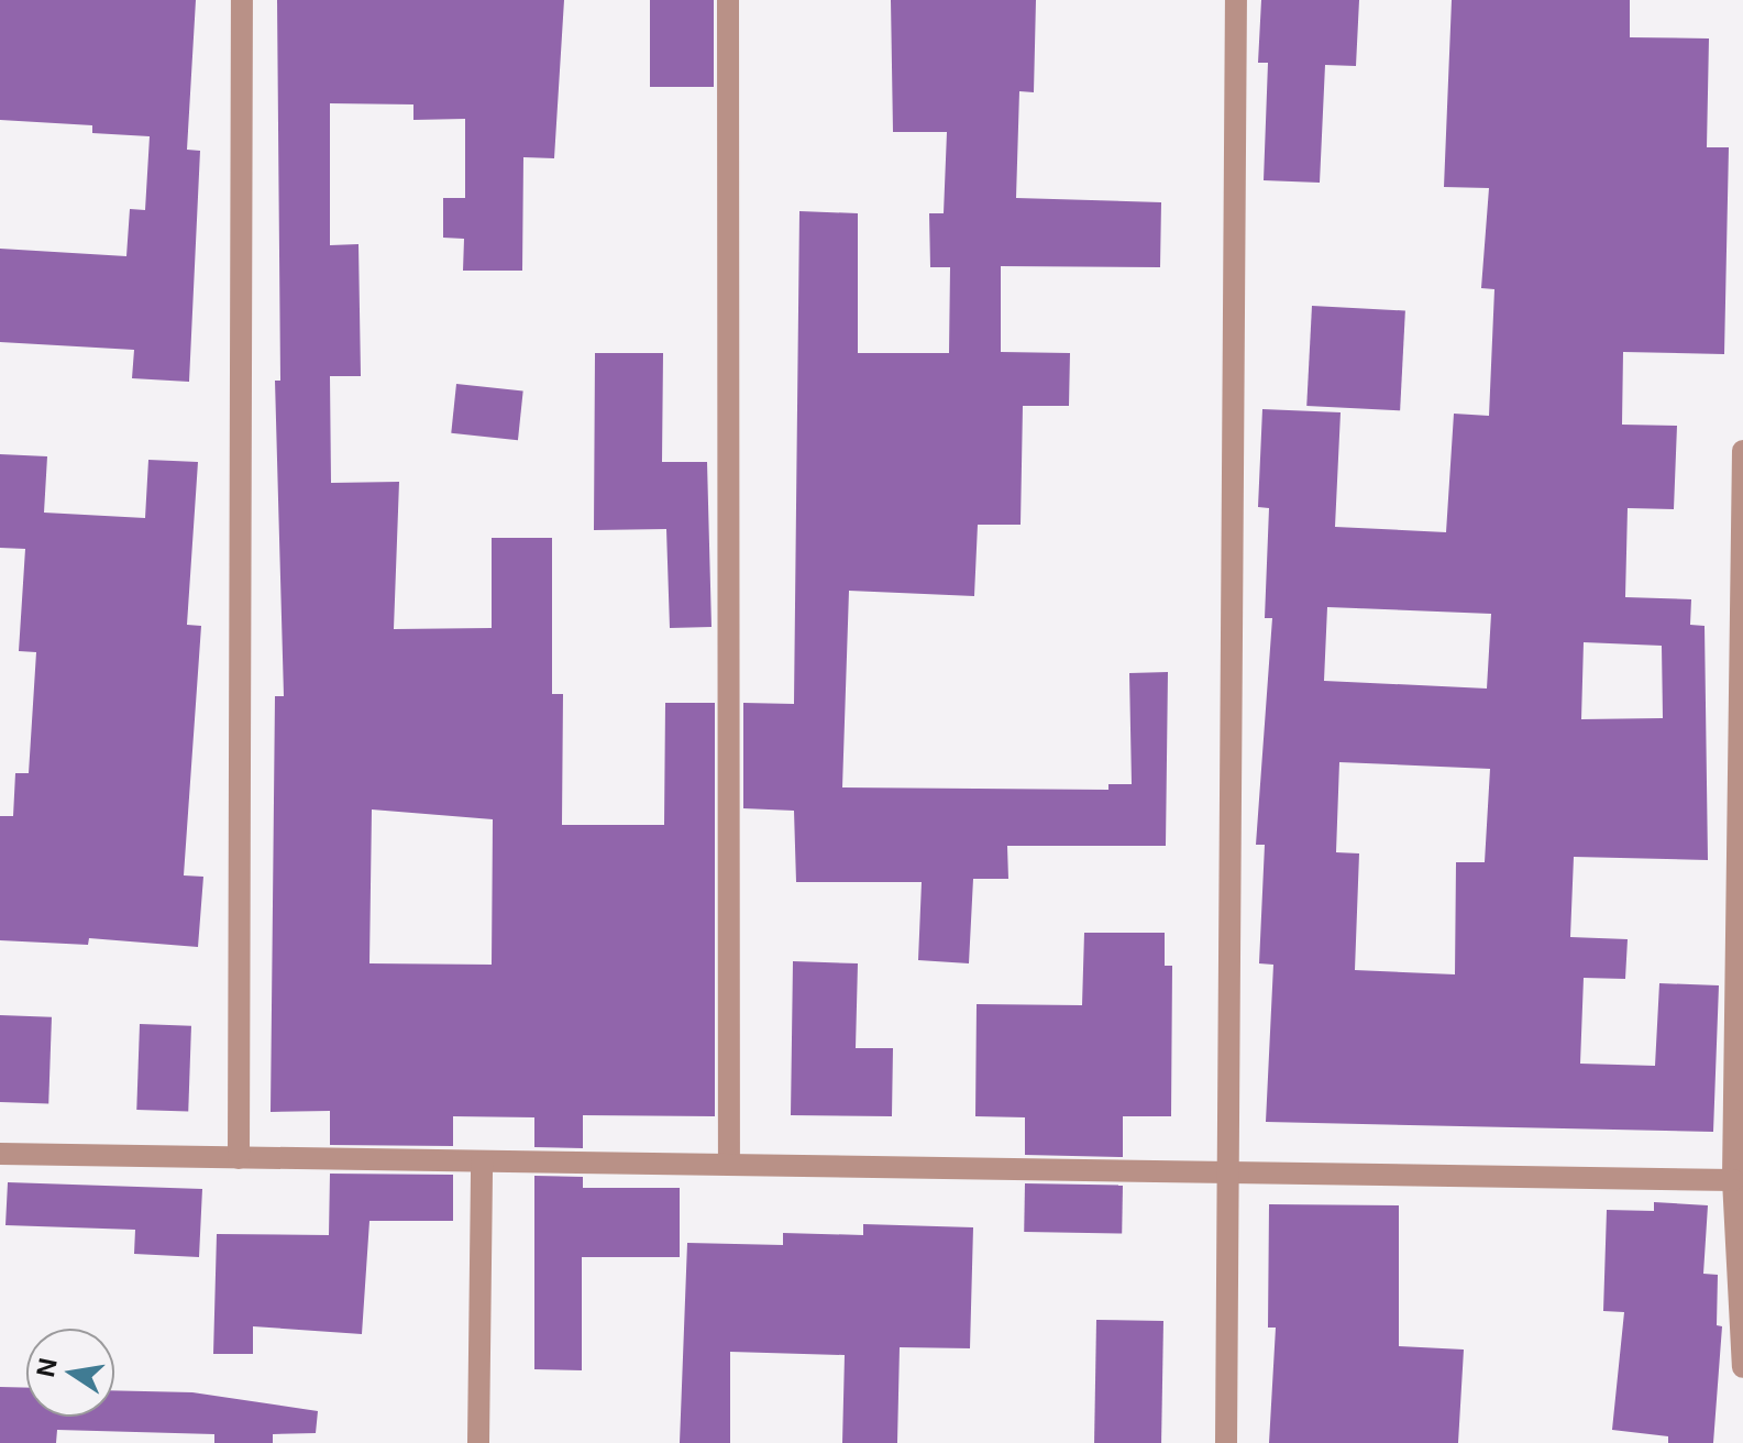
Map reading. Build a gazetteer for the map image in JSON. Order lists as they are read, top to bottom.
{
  "north": "left"
}
